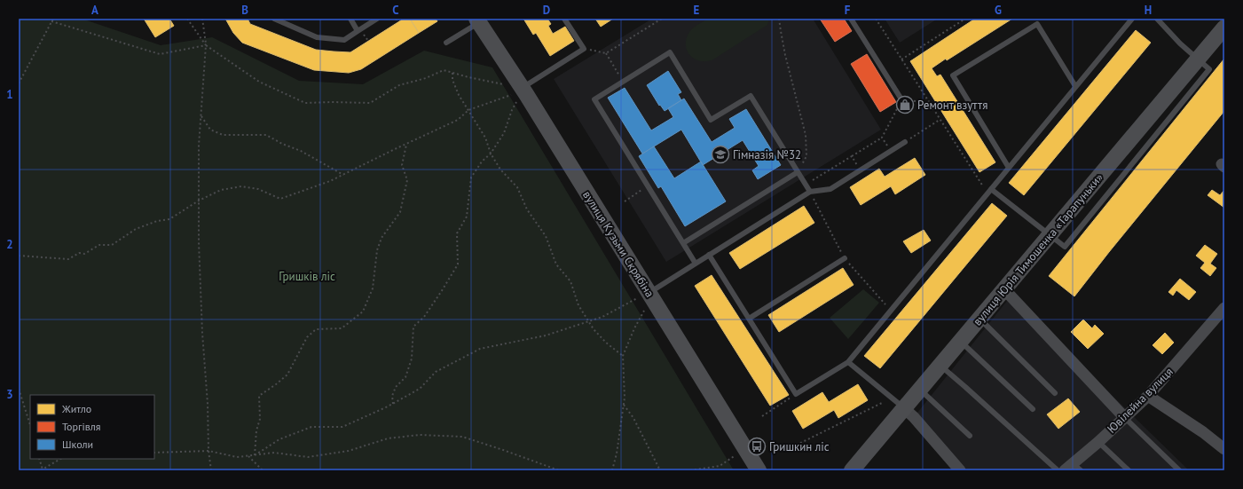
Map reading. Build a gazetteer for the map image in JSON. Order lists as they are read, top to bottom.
{
  "streets": {
    "street": ["вулиця Кузьми Скрябіна", "вулиця Юрія Тимошенка «Тарапуньки»", "Ювілейна вулиця"]
  },
  "parks": ["Гришків ліс"],
  "places": {
    "shop": ["Ремонт взуття"],
    "school or university": ["Гімназія №32"],
    "bus stop": ["Гришкин ліс"]
  },
  "legend": ["Житло", "Торгівля", "Школи"],
  "grid": {
    "columns": [
      "A",
      "B",
      "C",
      "D",
      "E",
      "F",
      "G",
      "H"
    ],
    "rows": ["1", "2", "3"]
  }
}
